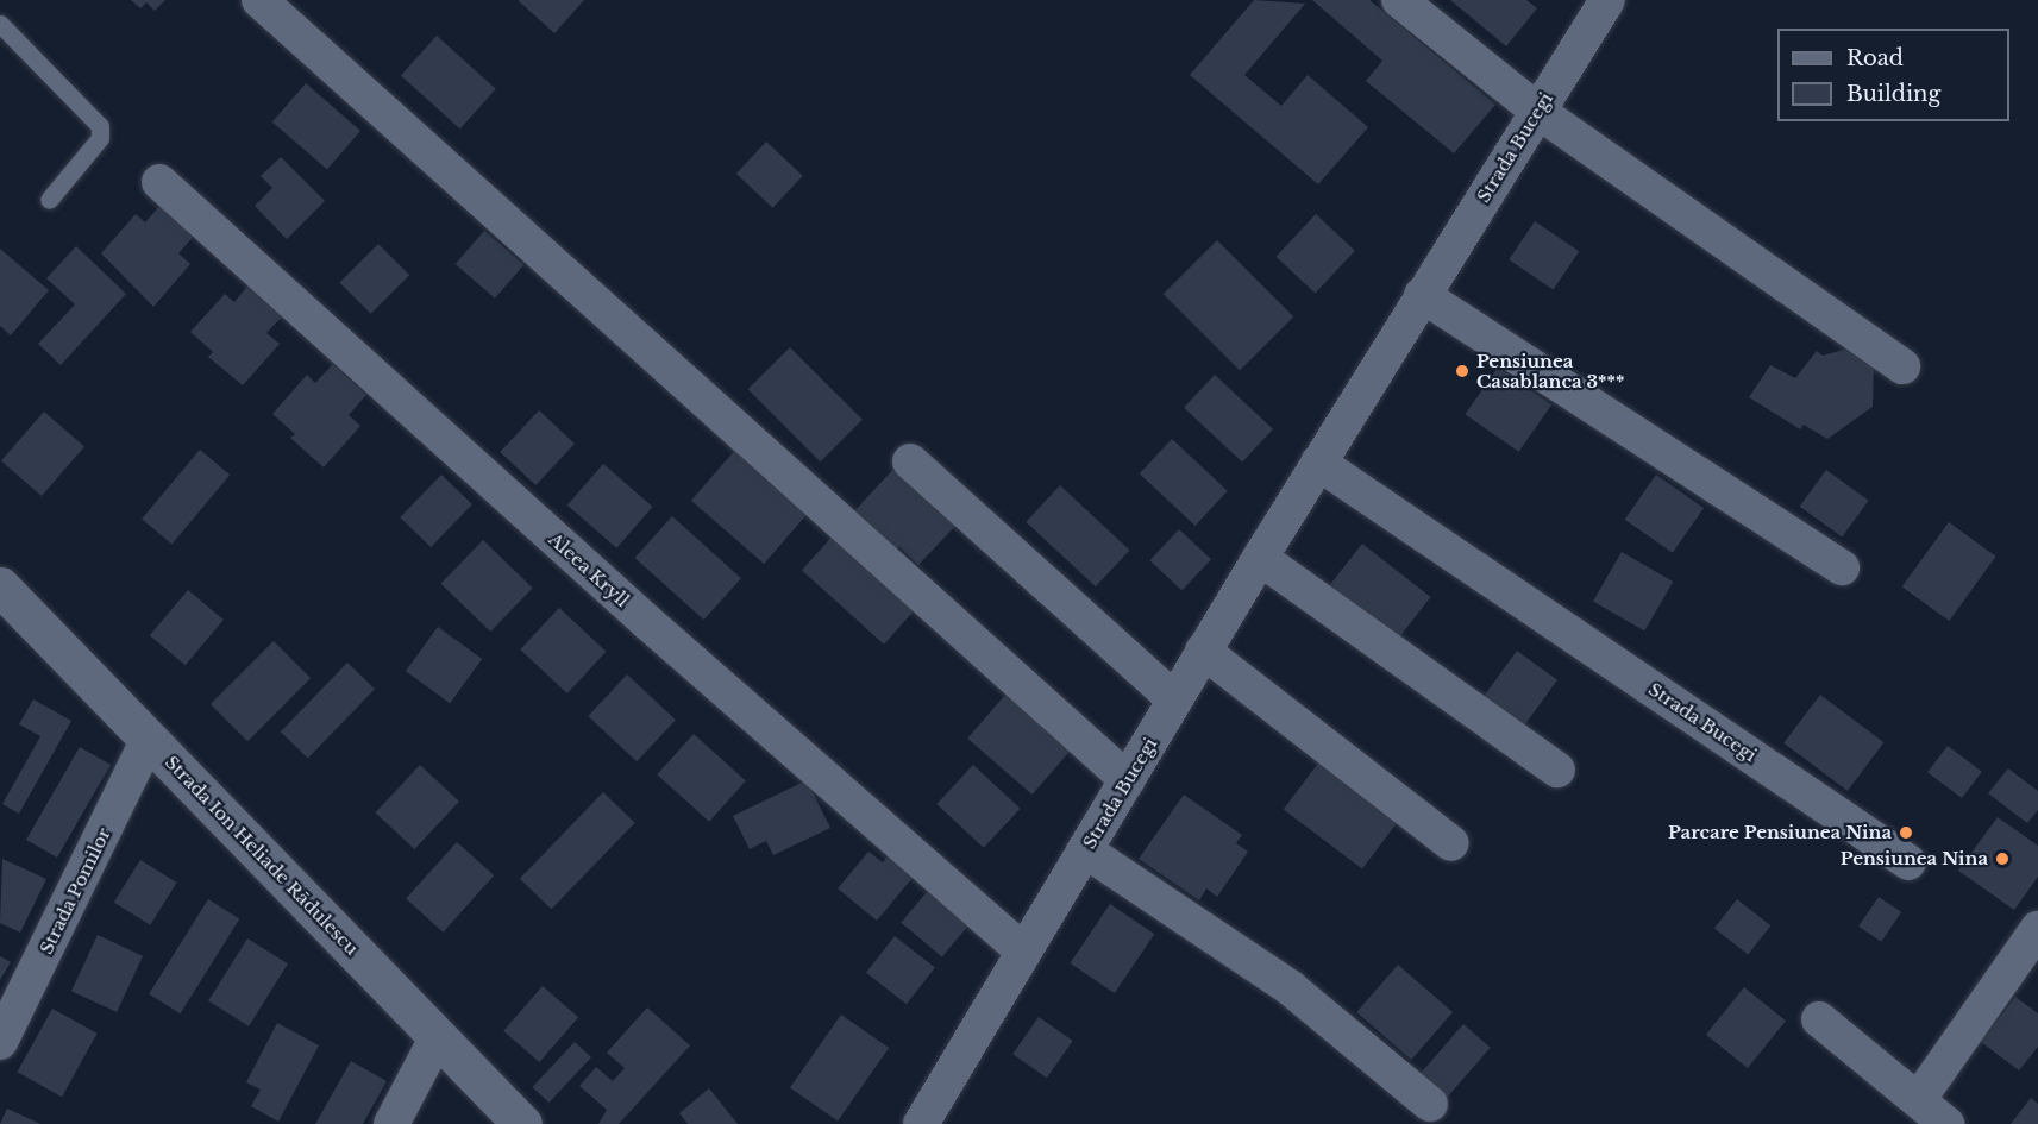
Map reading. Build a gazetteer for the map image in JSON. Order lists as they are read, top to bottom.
{
  "streets": {
    "street": [
      "Strada Bucegi",
      "Aleea Kryll",
      "Strada Ion Heliade Rădulescu",
      "Strada Pomilor"
    ]
  },
  "crossings": [
    ["Strada Bucegi", "Aleea Kryll"],
    ["Strada Ion Heliade Rădulescu", "Strada Pomilor"]
  ],
  "places": ["Pensiunea Casablanca 3***", "Parcare Pensiunea Nina", "Pensiunea Nina"],
  "legend": ["Road", "Building"]
}
